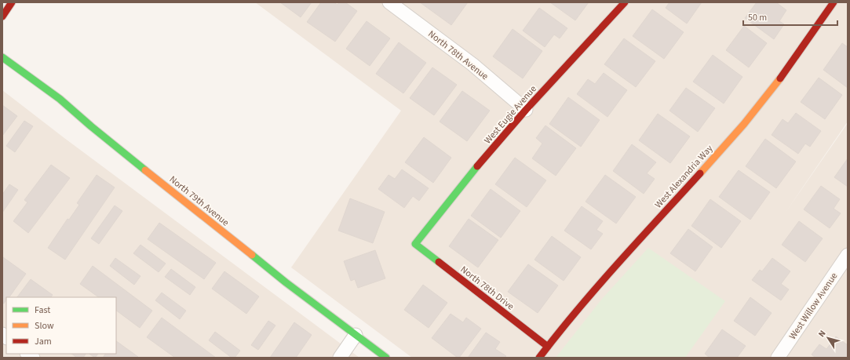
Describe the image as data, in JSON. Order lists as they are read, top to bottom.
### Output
{
  "streets": {
    "street": [
      "North 78th Avenue",
      "West Eugie Avenue",
      "West Alexandria Way",
      "North 79th Avenue",
      "North 78th Drive",
      "West Willow Avenue"
    ]
  },
  "crossings": [
    ["North 78th Avenue", "West Eugie Avenue"],
    ["West Eugie Avenue", "North 78th Drive"],
    ["West Alexandria Way", "North 78th Drive"]
  ],
  "legend": ["Fast", "Slow", "Jam"],
  "scale_bar": "50 m",
  "north": "top left"
}
